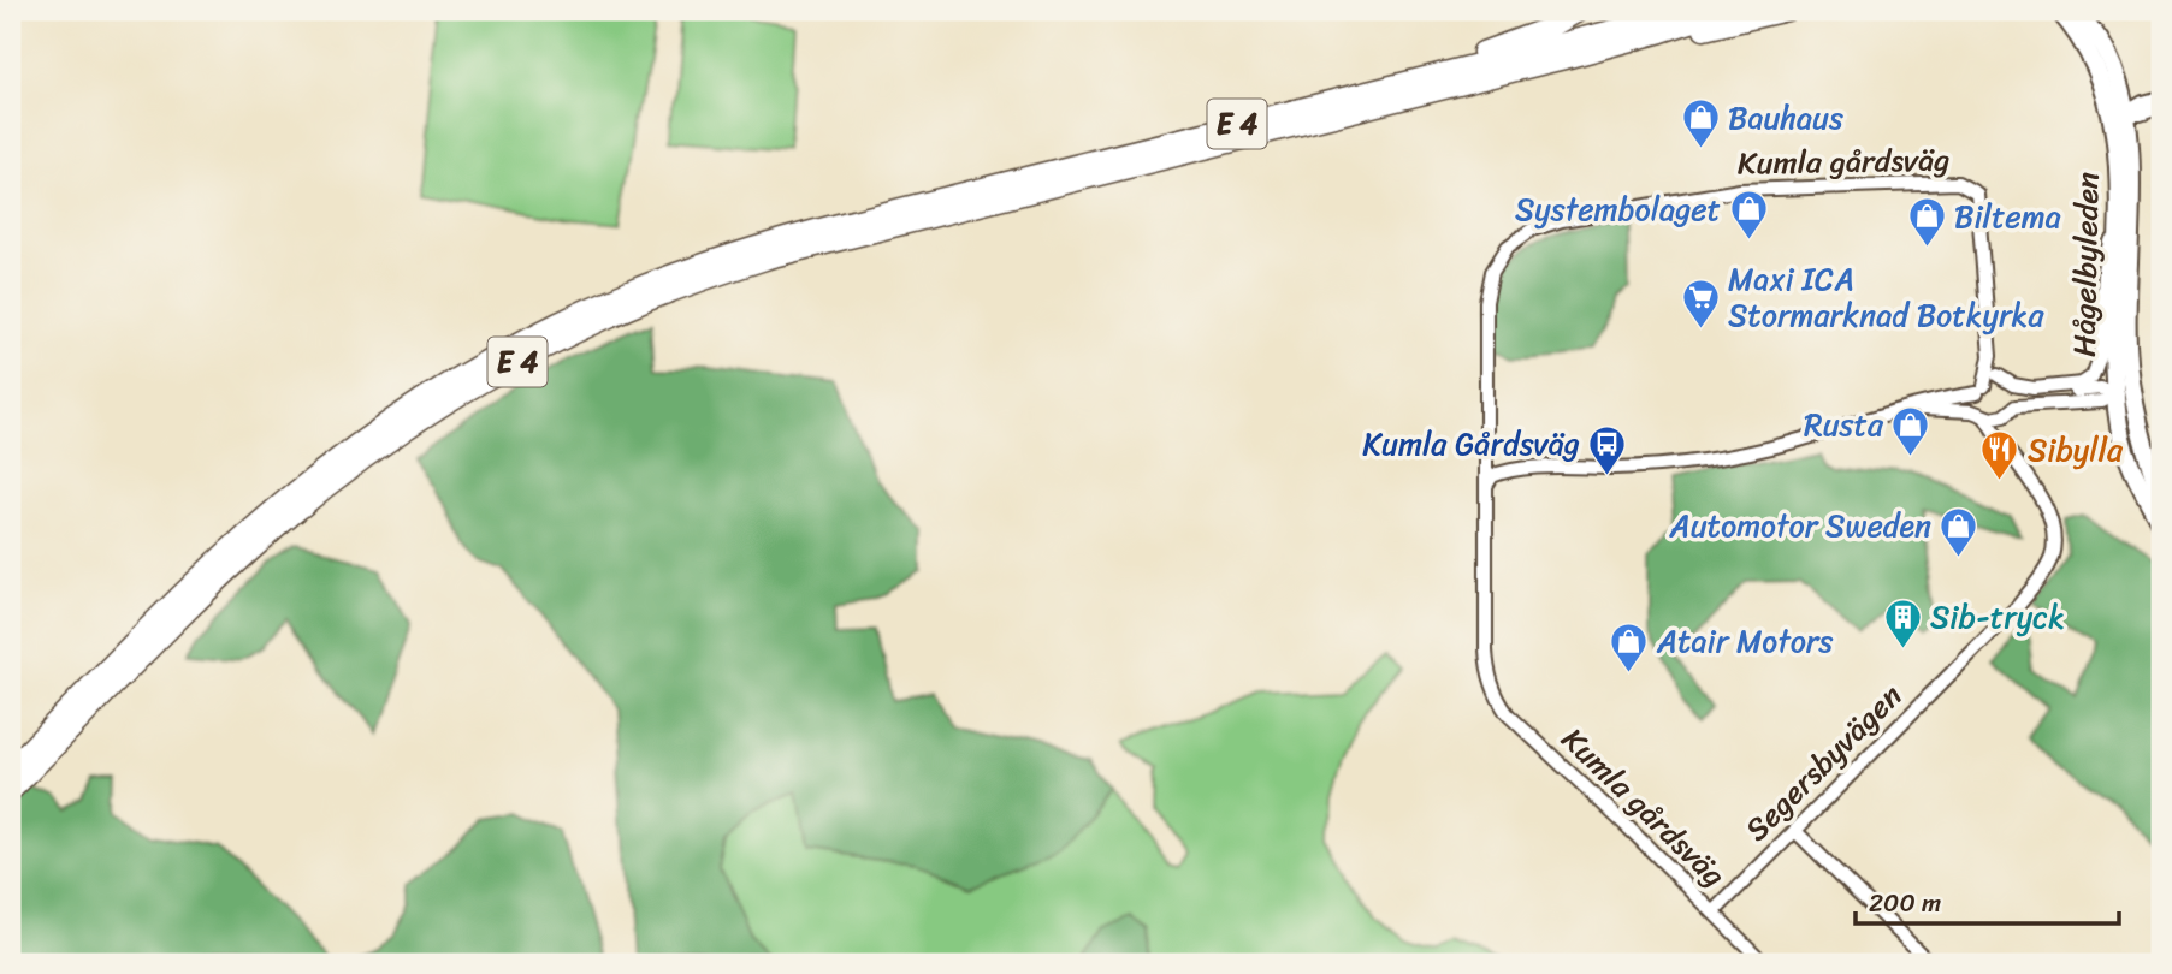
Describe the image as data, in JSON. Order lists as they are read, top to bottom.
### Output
{
  "streets": {
    "highway": ["E 4"],
    "main road": ["Hågelbyleden"],
    "street": ["Kumla gårdsväg", "Segersbyvägen"]
  },
  "crossings": [
    ["Kumla gårdsväg", "Segersbyvägen"]
  ],
  "places": {
    "shop": [
      "Bauhaus",
      "Systembolaget",
      "Biltema",
      "Rusta",
      "Automotor Sweden",
      "Atair Motors"
    ],
    "supermarket": ["Maxi ICA Stormarknad Botkyrka"],
    "bus stop": ["Kumla Gårdsväg"],
    "restaurant": ["Sibylla"],
    "building": ["Sib-tryck"]
  },
  "scale_bar": "200 m"
}
